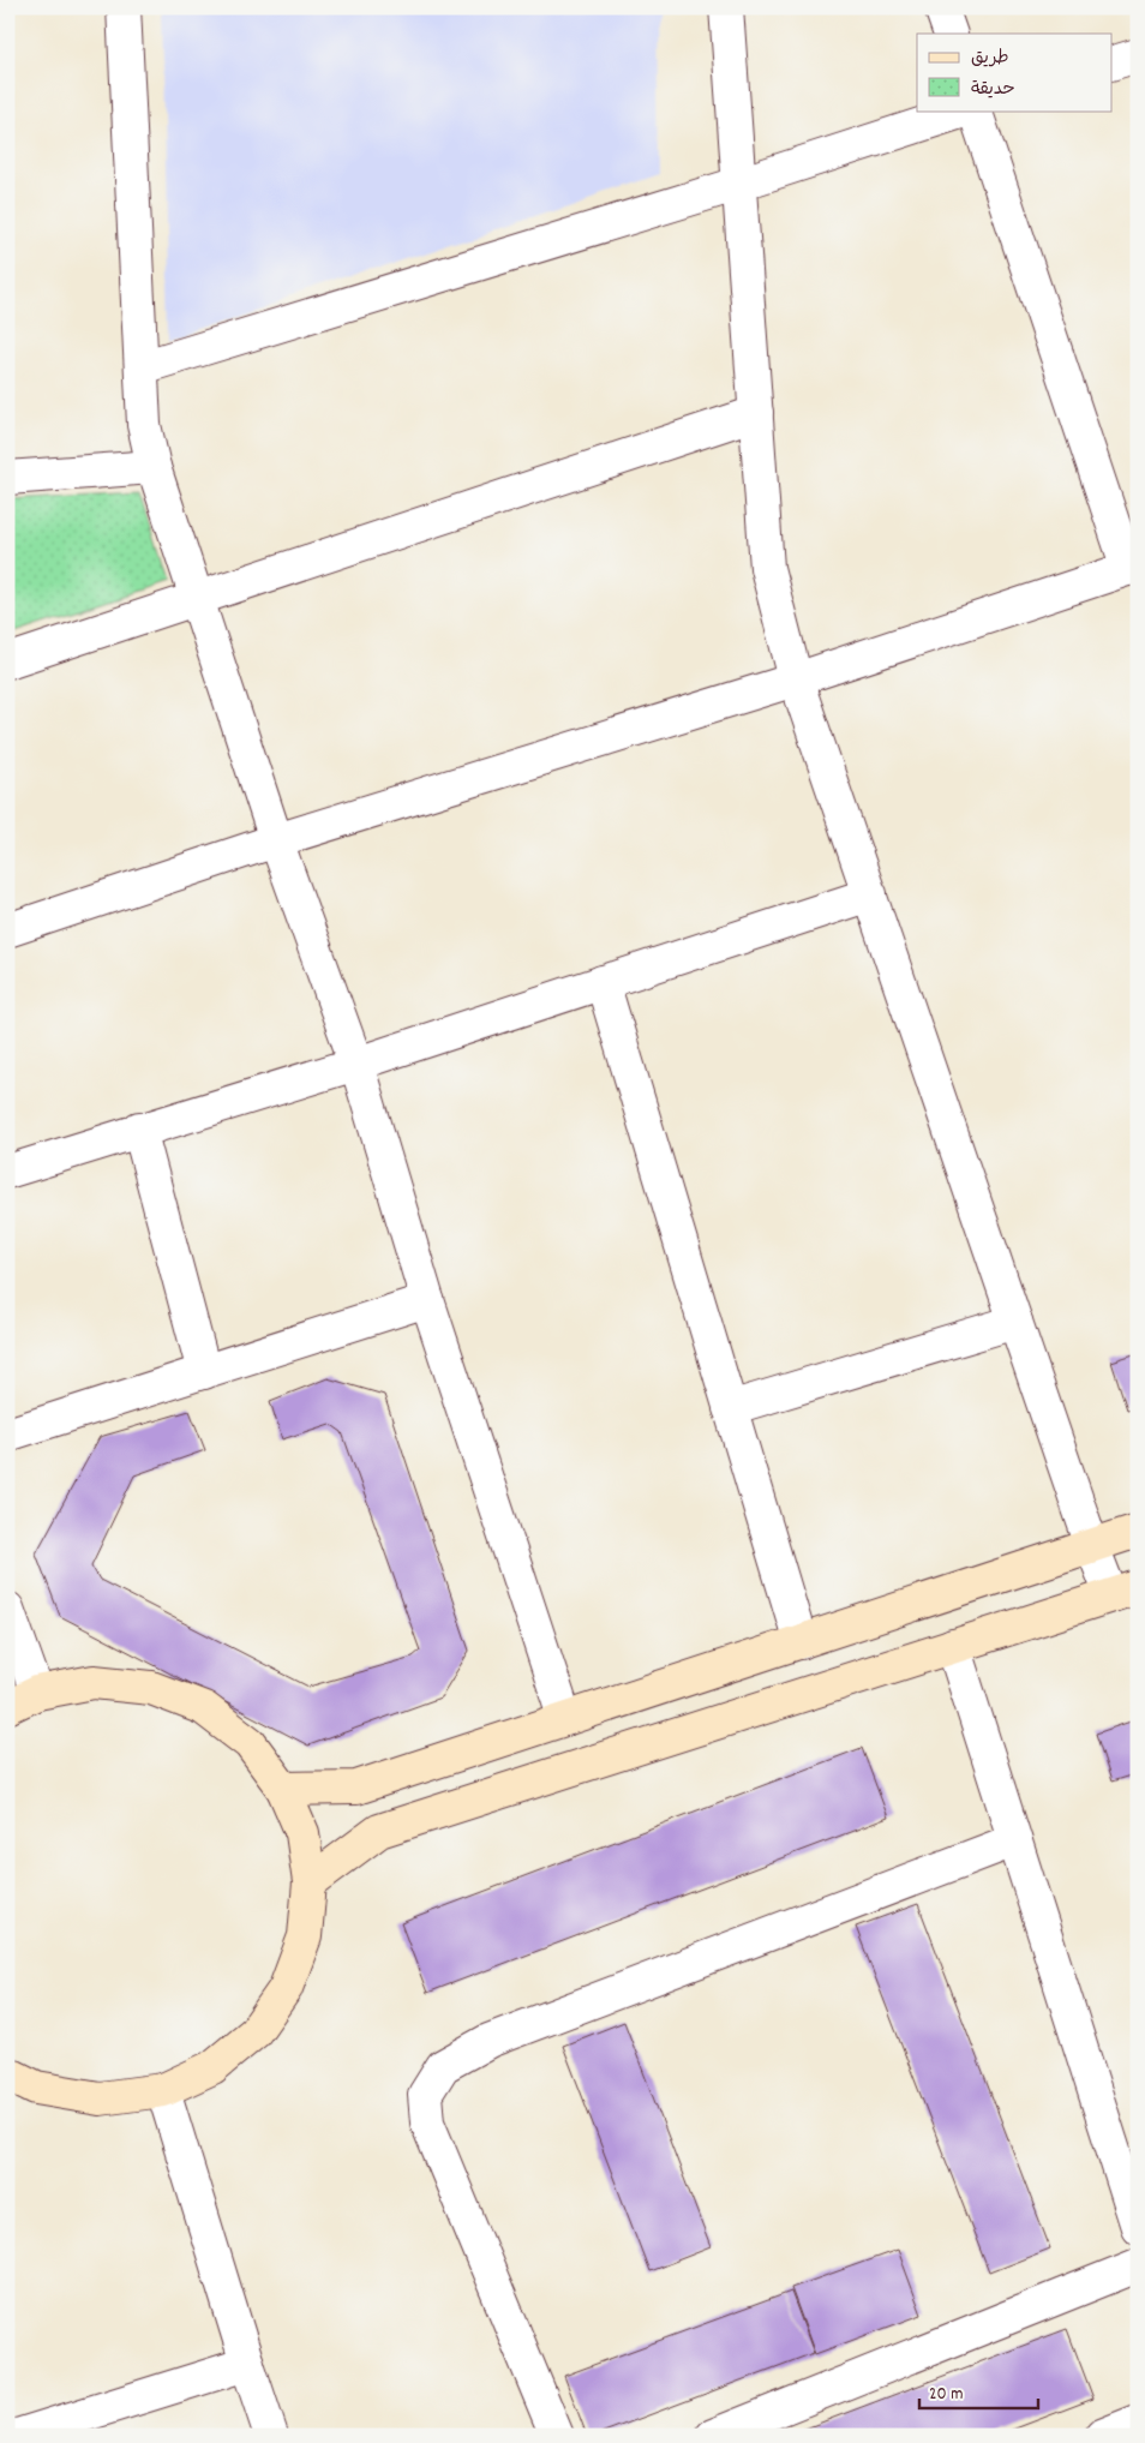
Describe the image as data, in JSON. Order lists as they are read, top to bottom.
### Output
{
  "legend": ["طريق", "حديقة"],
  "scale_bar": "20 m"
}
